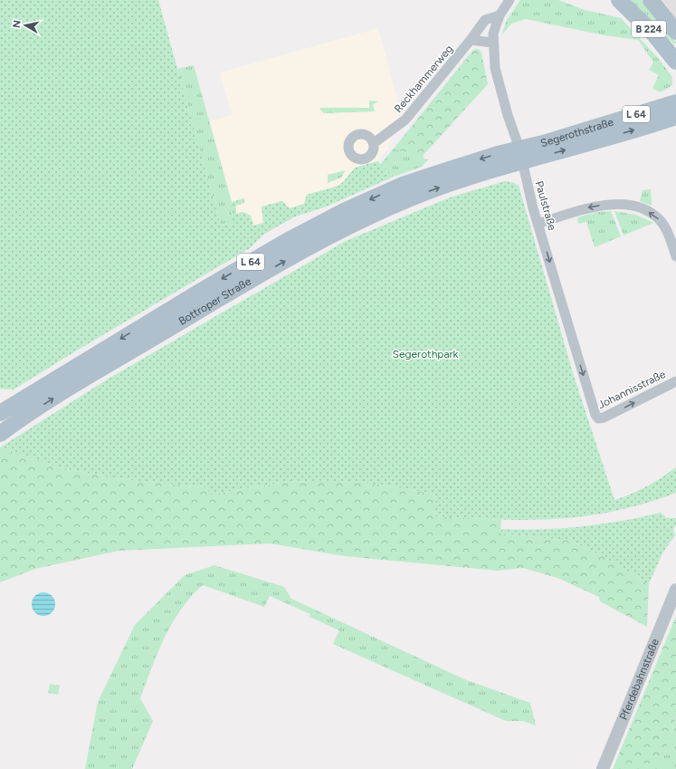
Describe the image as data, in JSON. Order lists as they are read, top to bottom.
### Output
{
  "streets": {
    "main road": [
      "B 224",
      "L 64",
      "Segerothstraße",
      "Bottroper Straße"
    ],
    "street": [
      "Reckhammerweg",
      "Paulstraße",
      "Johannisstraße",
      "Pferdebahnstraße"
    ]
  },
  "crossings": [
    ["Reckhammerweg", "Paulstraße"],
    ["Segerothstraße", "Paulstraße"],
    ["Segerothstraße", "Bottroper Straße"],
    ["Paulstraße", "Bottroper Straße"],
    ["Paulstraße", "Johannisstraße"]
  ],
  "one_way": ["Paulstraße", "Johannisstraße"],
  "parks": ["Segerothpark"],
  "north": "left"
}
